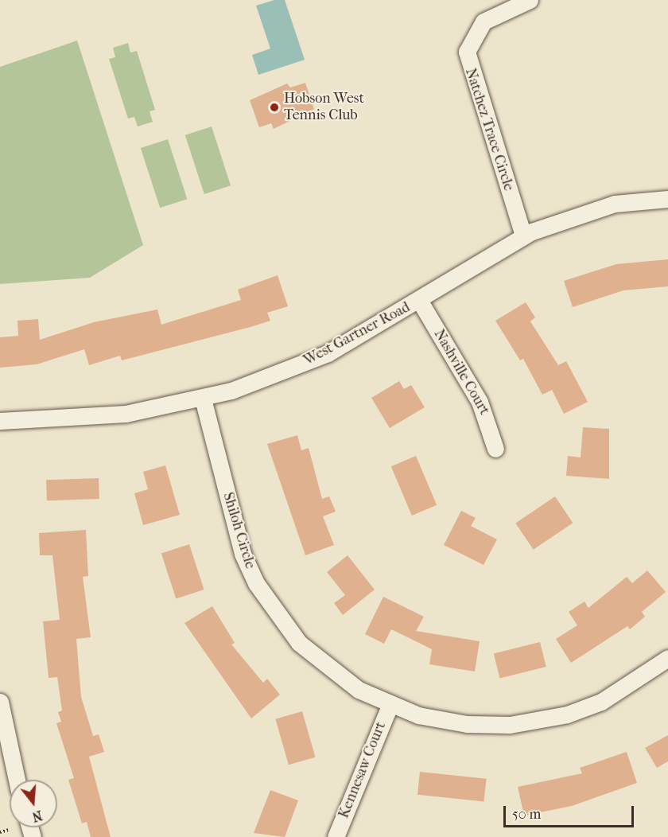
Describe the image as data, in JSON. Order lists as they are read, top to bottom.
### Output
{
  "streets": {
    "street": [
      "Natchez Trace Circle",
      "West Gartner Road",
      "Nashville Court",
      "Shiloh Circle",
      "Kennesaw Court"
    ]
  },
  "crossings": [
    ["Natchez Trace Circle", "West Gartner Road"],
    ["West Gartner Road", "Nashville Court"],
    ["West Gartner Road", "Shiloh Circle"],
    ["Shiloh Circle", "Kennesaw Court"]
  ],
  "places": ["Hobson West Tennis Club"],
  "scale_bar": "50 m",
  "north": "bottom"
}
